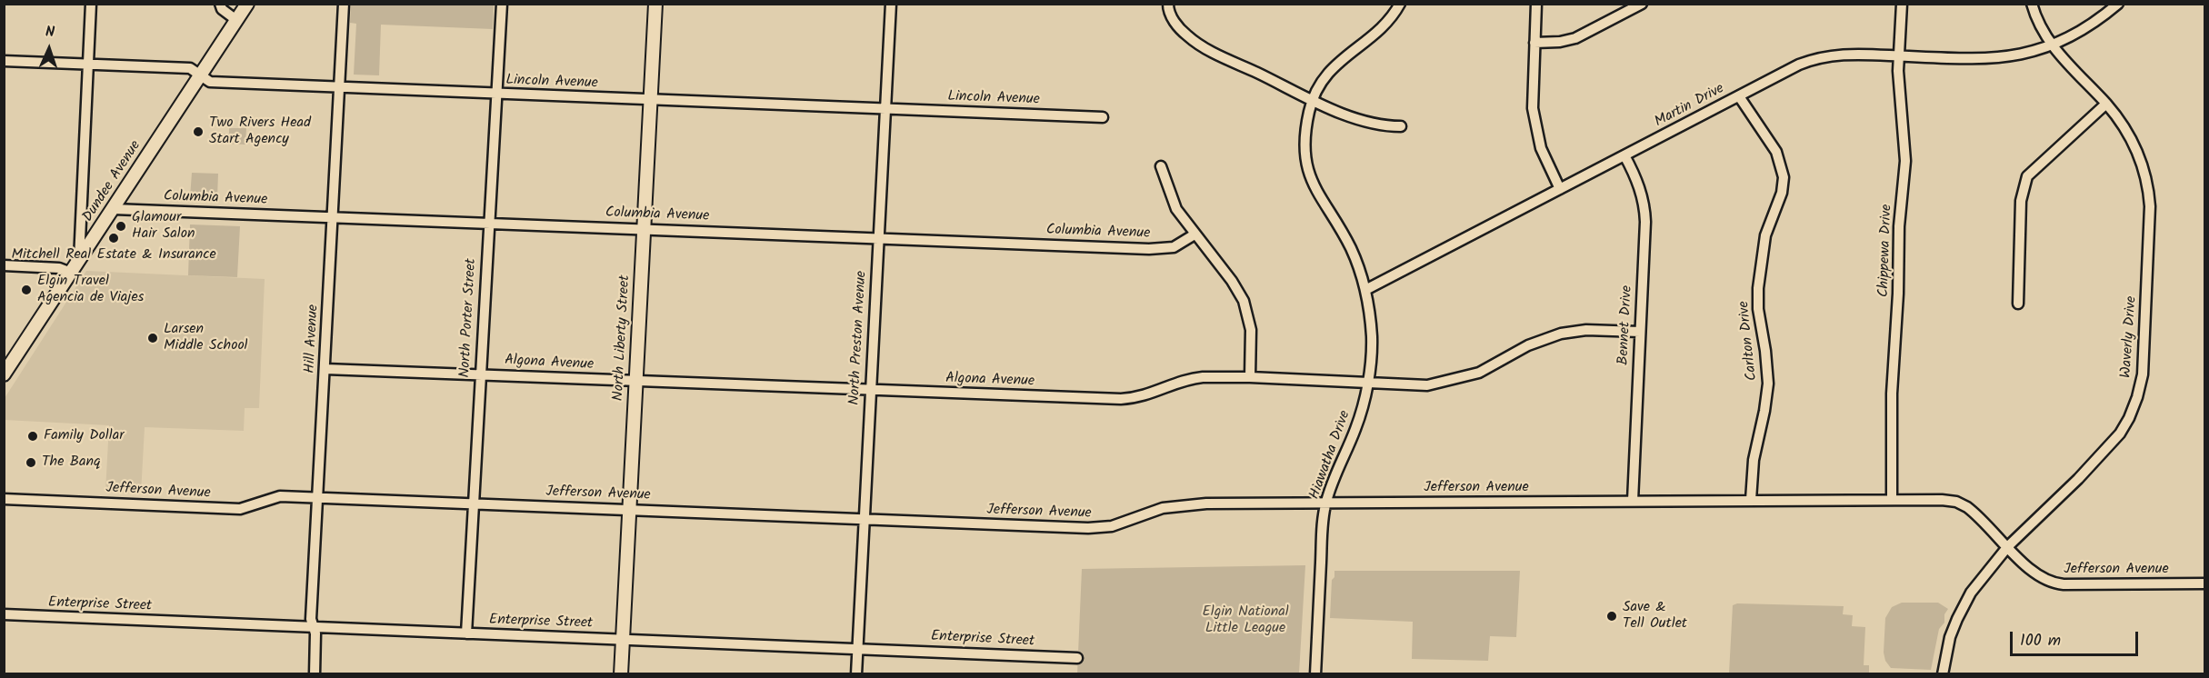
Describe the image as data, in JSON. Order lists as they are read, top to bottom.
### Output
{
  "streets": {
    "main road": ["Dundee Avenue", "North Liberty Street"],
    "street": [
      "Lincoln Avenue",
      "Martin Drive",
      "Columbia Avenue",
      "Chippewa Drive",
      "North Porter Street",
      "Bennet Drive",
      "Waverly Drive",
      "North Preston Avenue",
      "Hill Avenue",
      "Carlton Drive",
      "Algona Avenue",
      "Hiawatha Drive",
      "Jefferson Avenue",
      "Enterprise Street"
    ]
  },
  "crossings": [
    ["Lincoln Avenue", "Dundee Avenue"],
    ["Lincoln Avenue", "North Porter Street"],
    ["Lincoln Avenue", "North Liberty Street"],
    ["Lincoln Avenue", "North Preston Avenue"],
    ["Lincoln Avenue", "Hill Avenue"],
    ["Martin Drive", "Chippewa Drive"],
    ["Martin Drive", "Bennet Drive"],
    ["Martin Drive", "Waverly Drive"],
    ["Martin Drive", "Carlton Drive"],
    ["Martin Drive", "Hiawatha Drive"],
    ["Dundee Avenue", "Columbia Avenue"],
    ["Columbia Avenue", "North Porter Street"],
    ["Columbia Avenue", "North Liberty Street"],
    ["Columbia Avenue", "North Preston Avenue"],
    ["Columbia Avenue", "Hill Avenue"],
    ["Chippewa Drive", "Jefferson Avenue"],
    ["North Porter Street", "Algona Avenue"],
    ["North Porter Street", "Jefferson Avenue"],
    ["North Porter Street", "Enterprise Street"],
    ["Bennet Drive", "Algona Avenue"],
    ["Bennet Drive", "Jefferson Avenue"],
    ["Waverly Drive", "Jefferson Avenue"],
    ["North Liberty Street", "Algona Avenue"],
    ["North Liberty Street", "Jefferson Avenue"],
    ["North Liberty Street", "Enterprise Street"],
    ["North Preston Avenue", "Algona Avenue"],
    ["North Preston Avenue", "Jefferson Avenue"],
    ["North Preston Avenue", "Enterprise Street"],
    ["Hill Avenue", "Algona Avenue"],
    ["Hill Avenue", "Jefferson Avenue"],
    ["Hill Avenue", "Enterprise Street"],
    ["Carlton Drive", "Jefferson Avenue"],
    ["Algona Avenue", "Hiawatha Drive"],
    ["Hiawatha Drive", "Jefferson Avenue"]
  ],
  "parks": ["Elgin National Little League"],
  "places": [
    "Two Rivers Head Start Agency",
    "Glamour Hair Salon",
    "Mitchell Real Estate & Insurance",
    "Elgin Travel Agencia de Viajes",
    "Larsen Middle School",
    "Family Dollar",
    "The Banq",
    "Save & Tell Outlet"
  ],
  "scale_bar": "100 m",
  "north": "top"
}
